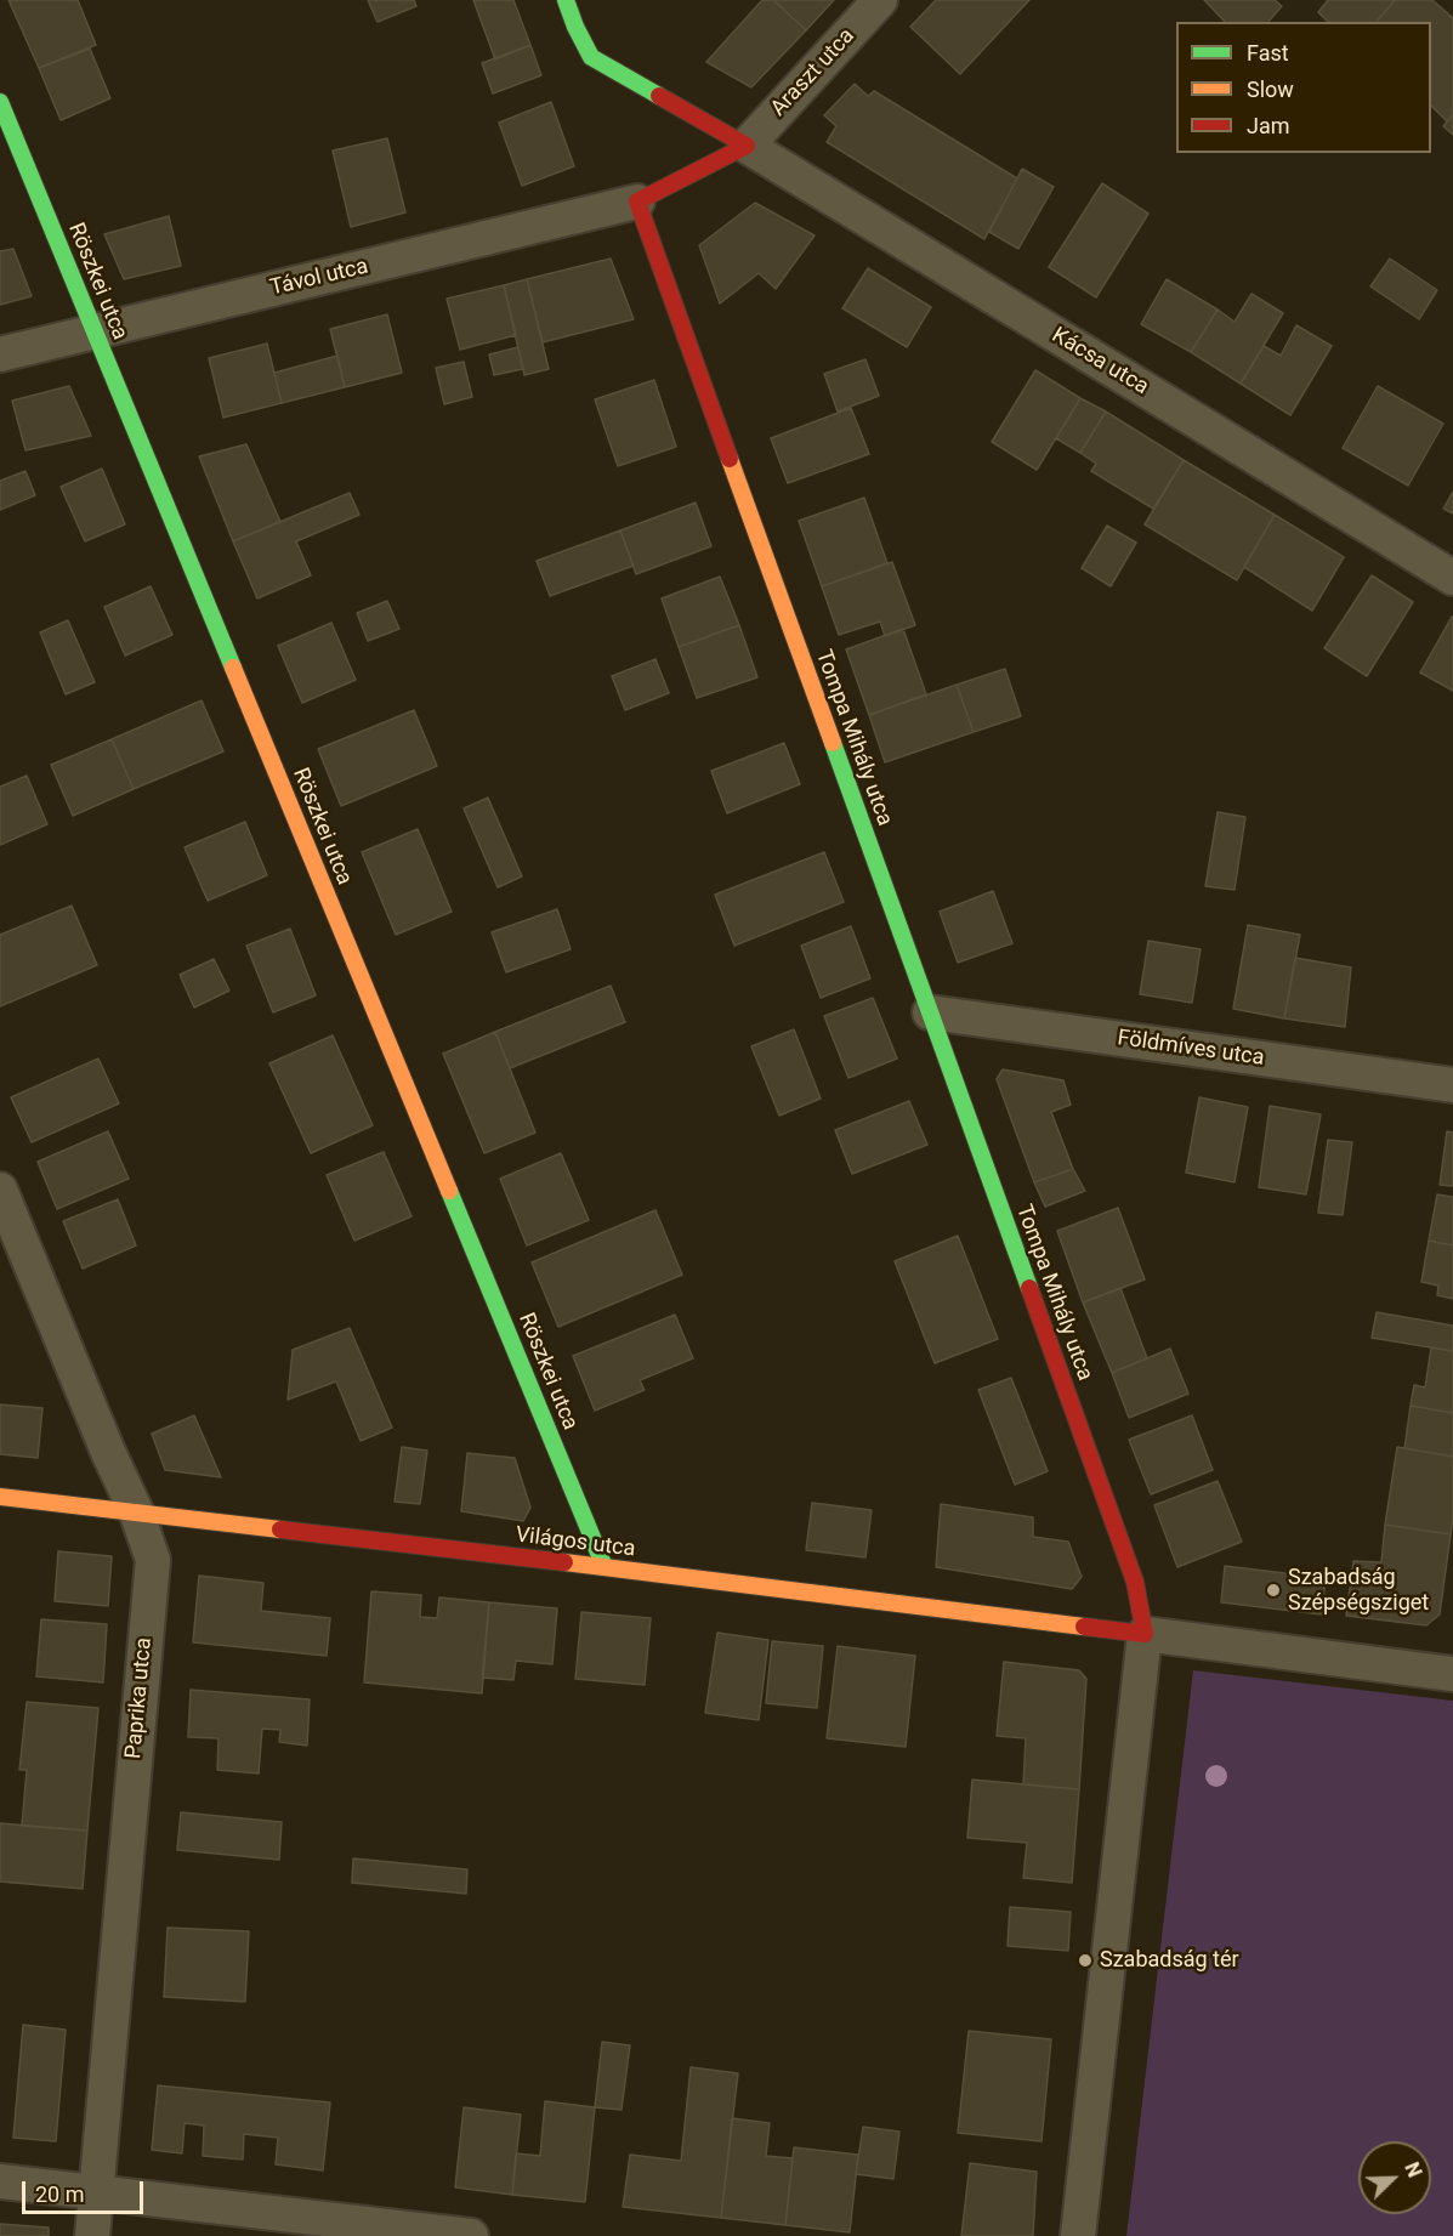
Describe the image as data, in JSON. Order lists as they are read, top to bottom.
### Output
{
  "streets": {
    "street": [
      "Araszt utca",
      "Távol utca",
      "Röszkei utca",
      "Kácsa utca",
      "Tompa Mihály utca",
      "Földmíves utca",
      "Világos utca",
      "Paprika utca"
    ]
  },
  "crossings": [
    ["Araszt utca", "Kácsa utca"],
    ["Távol utca", "Röszkei utca"],
    ["Távol utca", "Tompa Mihály utca"],
    ["Röszkei utca", "Világos utca"],
    ["Tompa Mihály utca", "Földmíves utca"],
    ["Tompa Mihály utca", "Világos utca"],
    ["Világos utca", "Paprika utca"]
  ],
  "places": ["Szabadság Szépségsziget", "Szabadság tér"],
  "legend": ["Fast", "Slow", "Jam"],
  "scale_bar": "20 m",
  "north": "top right"
}
